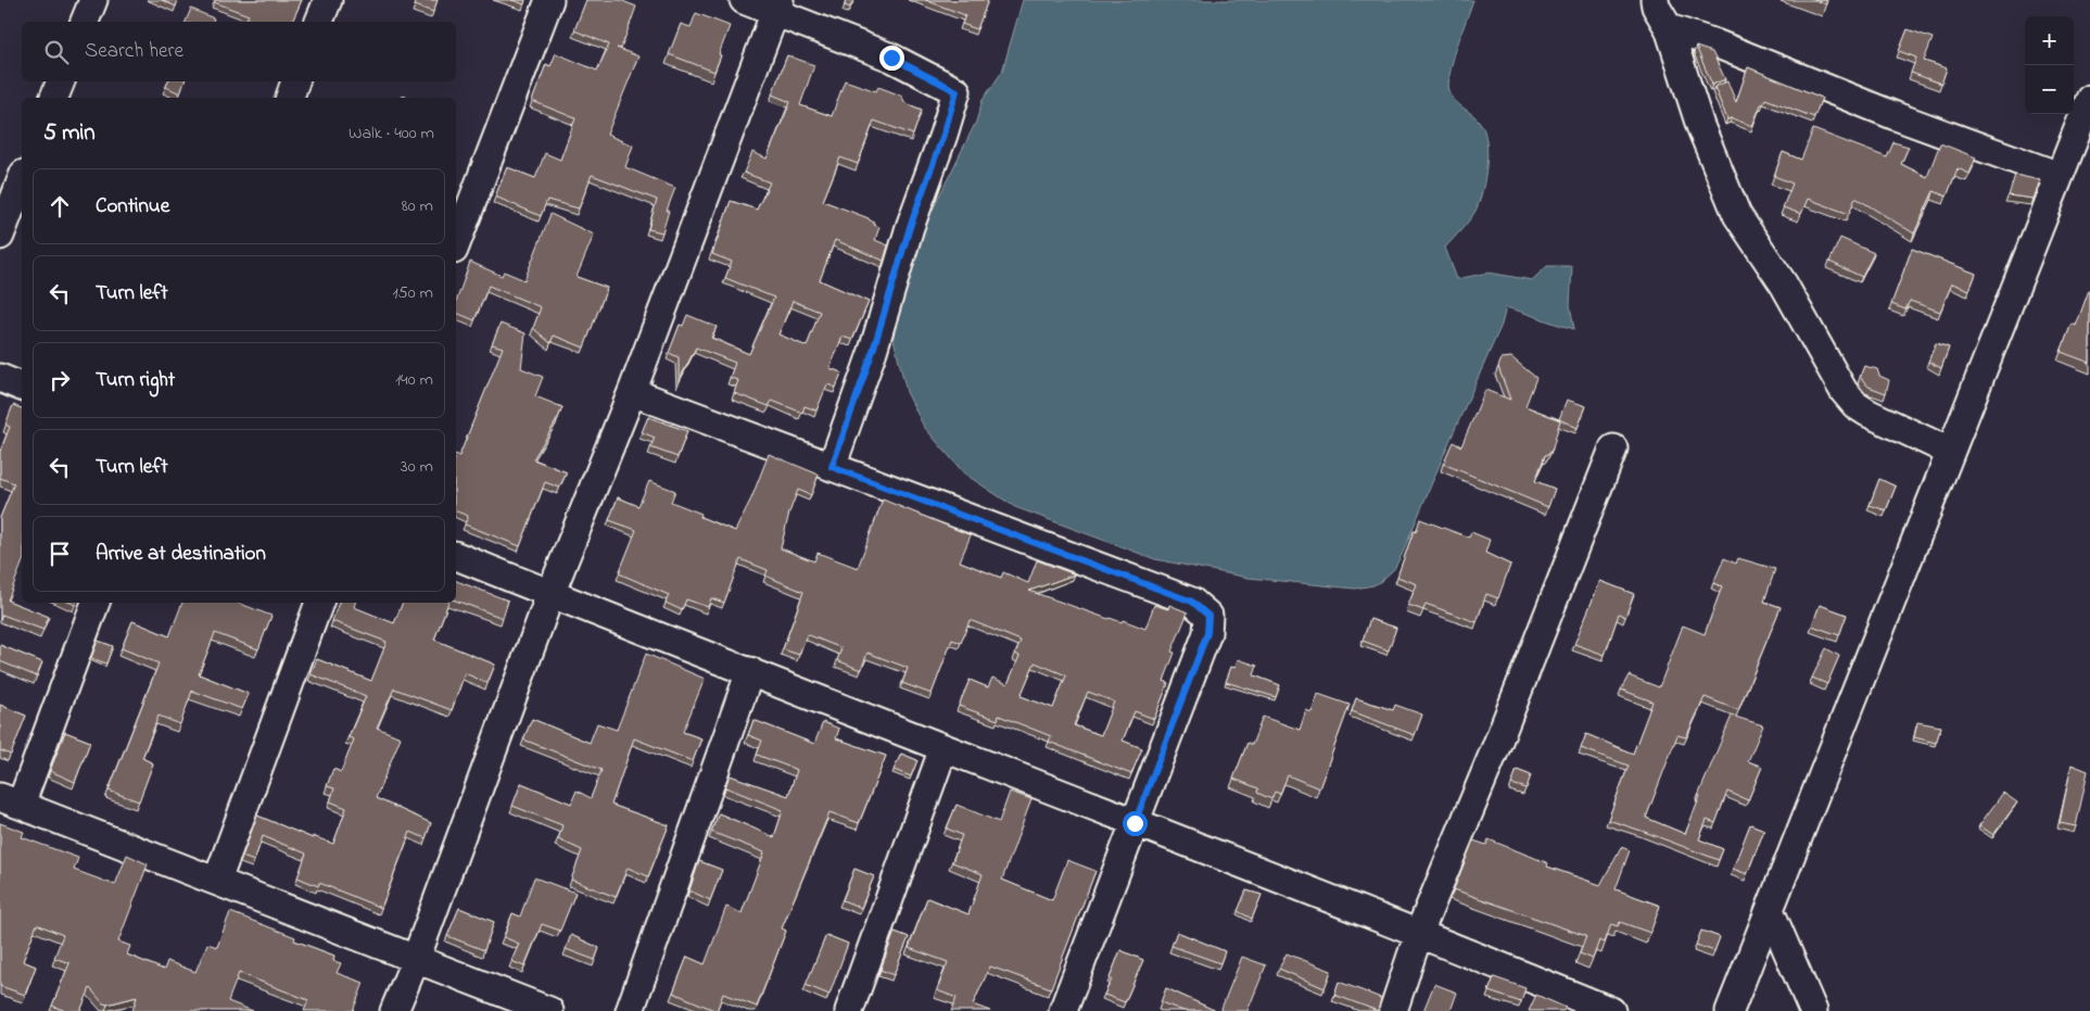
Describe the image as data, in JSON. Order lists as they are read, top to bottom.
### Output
{
  "page": {
    "map_buttons": ["+", "−"],
    "search": "Search here",
    "heading": ["5 min", "Walk · 400 m"],
    "list": [
      ["Continue", "80 m"],
      ["Turn left", "150 m"],
      ["Turn right", "140 m"],
      ["Turn left", "30 m"],
      "Arrive at destination"
    ]
  }
}
